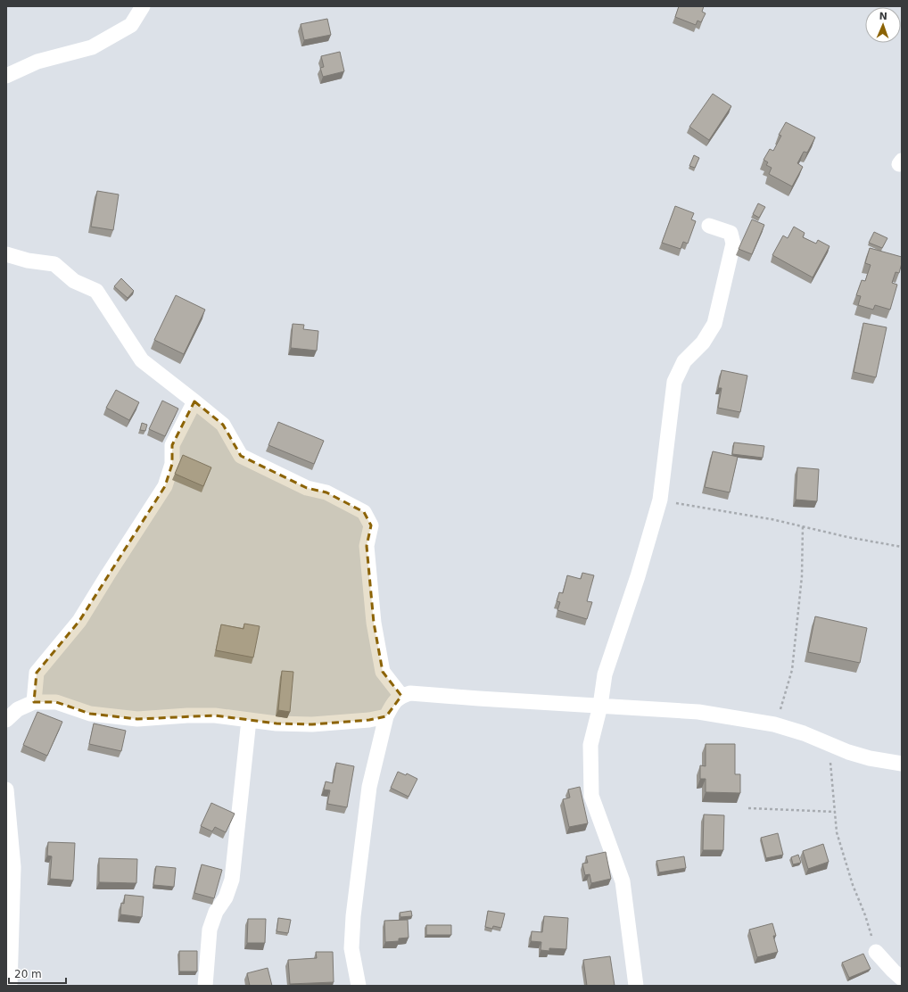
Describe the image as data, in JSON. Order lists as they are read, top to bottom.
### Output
{
  "scale_bar": "20 m",
  "north": "top"
}
